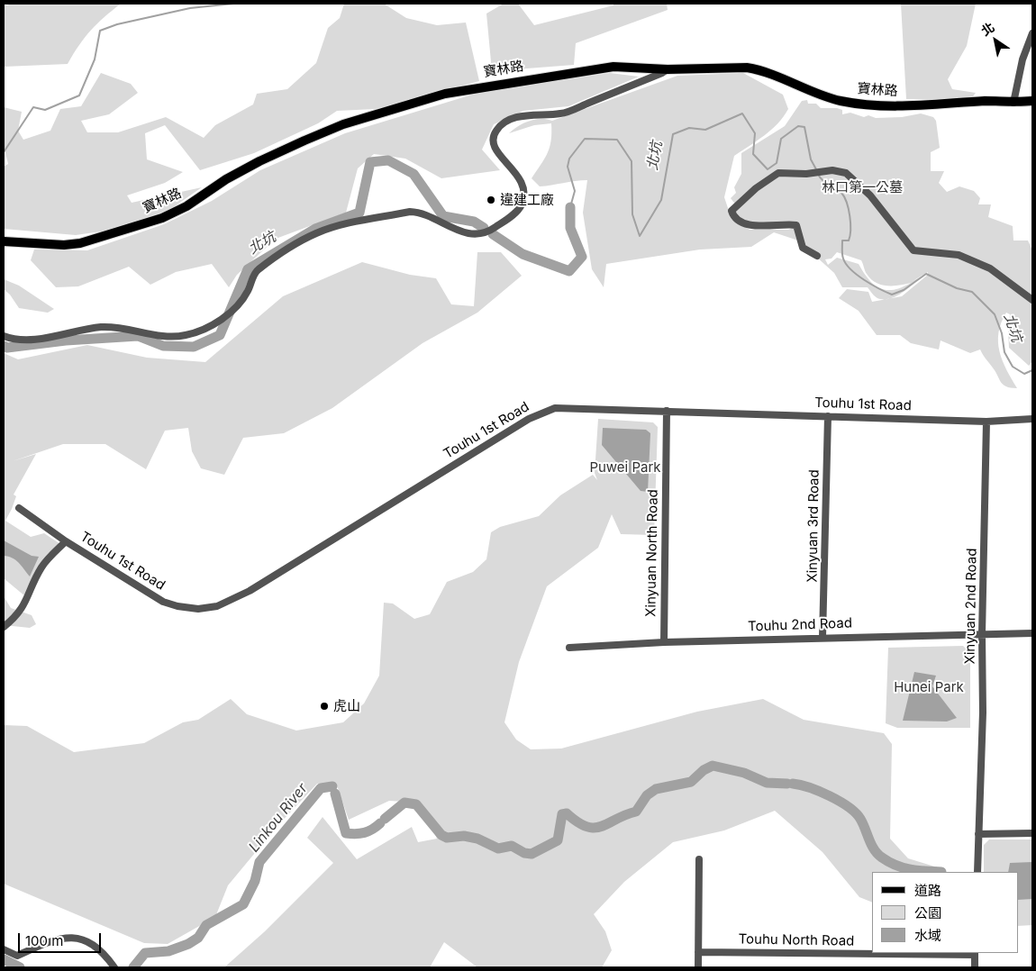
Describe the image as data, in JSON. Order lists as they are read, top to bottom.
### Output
{
  "streets": {
    "main road": ["寶林路"],
    "street": [
      "Touhu 1st Road",
      "Xinyuan 3rd Road",
      "Xinyuan North Road",
      "Xinyuan 2nd Road",
      "Touhu 2nd Road",
      "Touhu North Road"
    ]
  },
  "crossings": [
    ["Touhu 1st Road", "Xinyuan 3rd Road"],
    ["Touhu 1st Road", "Xinyuan North Road"],
    ["Touhu 1st Road", "Xinyuan 2nd Road"],
    ["Xinyuan 3rd Road", "Touhu 2nd Road"],
    ["Xinyuan North Road", "Touhu 2nd Road"],
    ["Xinyuan 2nd Road", "Touhu 2nd Road"]
  ],
  "water": ["北坑", "Linkou River"],
  "parks": ["林口第一公墓", "Puwei Park", "Hunei Park"],
  "places": ["違建工廠", "虎山"],
  "legend": ["道路", "公園", "水域"],
  "scale_bar": "100 m",
  "north": "top left"
}
